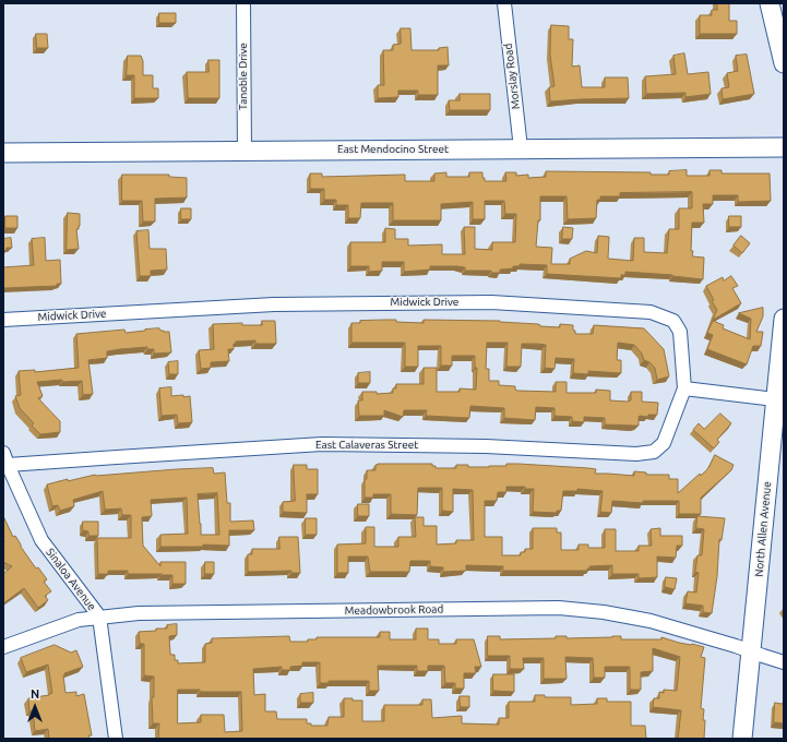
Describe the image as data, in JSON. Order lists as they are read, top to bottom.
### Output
{
  "streets": {
    "street": [
      "Tanoble Drive",
      "Morslay Road",
      "East Mendocino Street",
      "Midwick Drive",
      "East Calaveras Street",
      "North Allen Avenue",
      "Sinaloa Avenue",
      "Meadowbrook Road"
    ]
  },
  "crossings": [
    ["Tanoble Drive", "East Mendocino Street"],
    ["Morslay Road", "East Mendocino Street"],
    ["Midwick Drive", "East Calaveras Street"],
    ["East Calaveras Street", "Sinaloa Avenue"],
    ["North Allen Avenue", "Meadowbrook Road"],
    ["Sinaloa Avenue", "Meadowbrook Road"]
  ],
  "north": "top"
}
